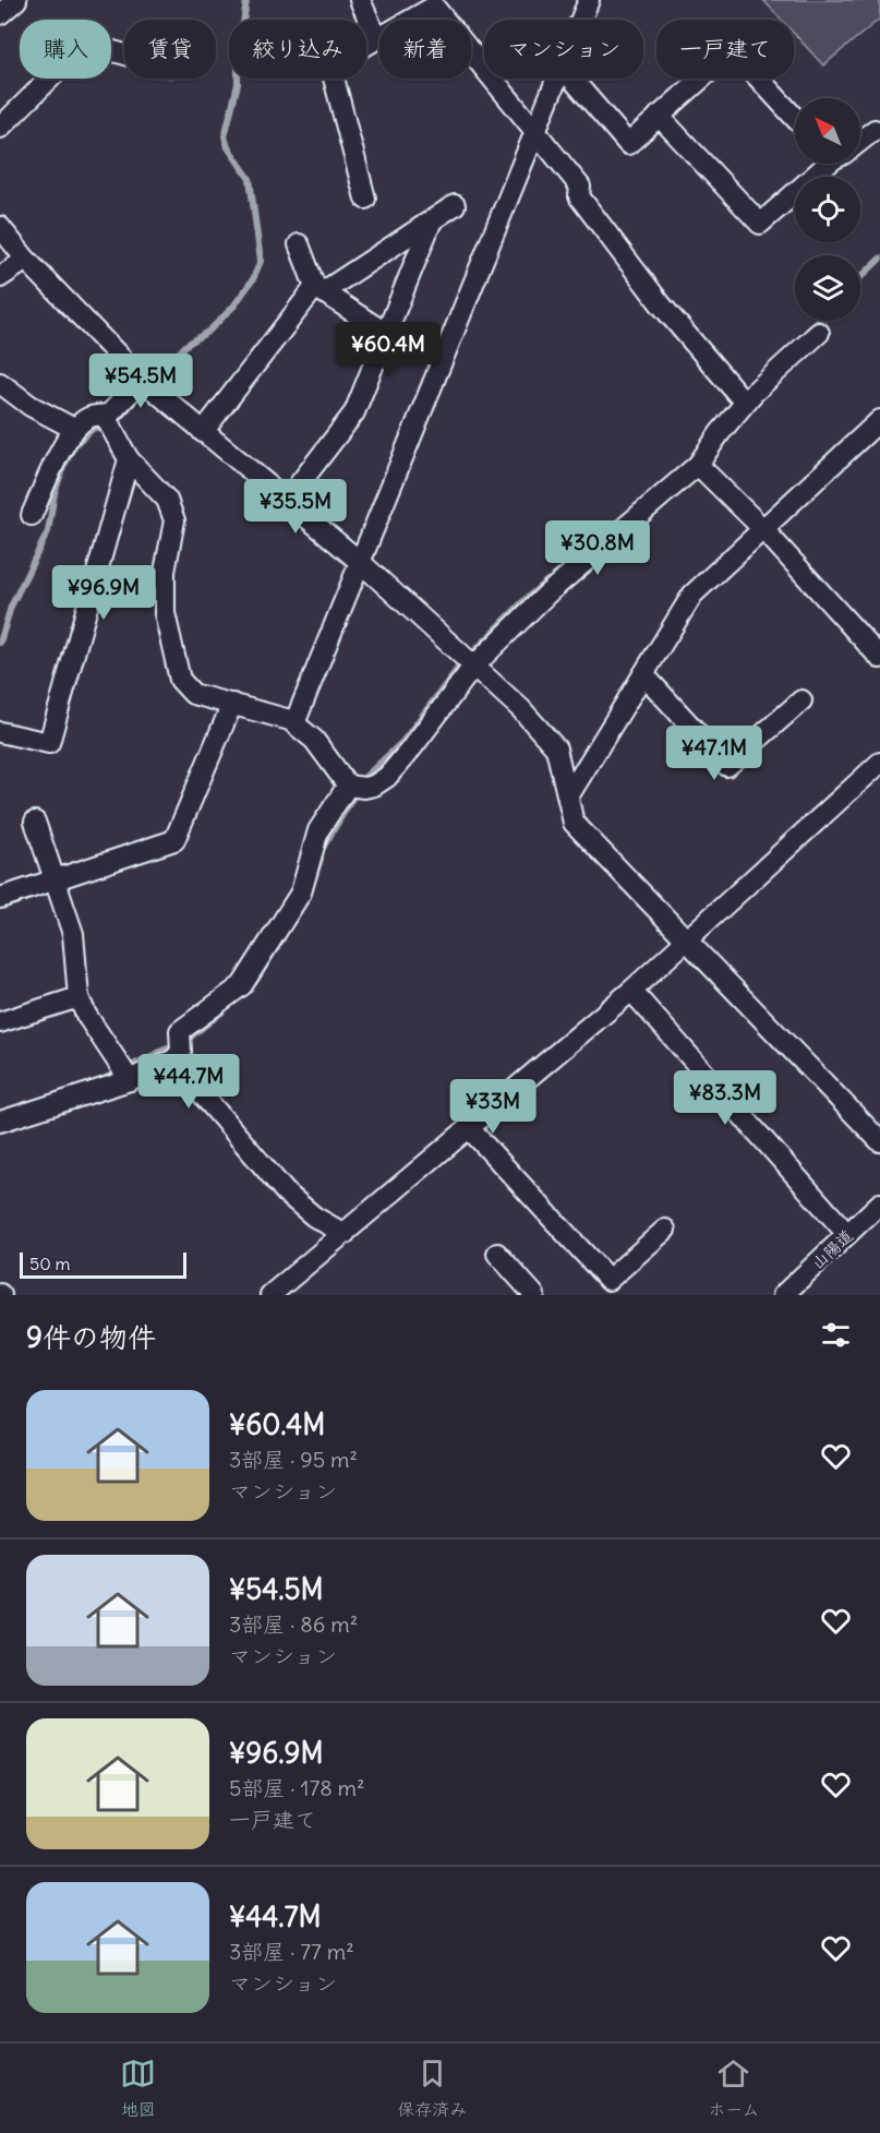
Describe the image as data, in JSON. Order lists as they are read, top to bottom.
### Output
{
  "streets": {
    "street": ["山陽道"]
  },
  "scale_bar": "50 m",
  "north": "top left",
  "page": {
    "chip": [
      "購入",
      "賃貸",
      "絞り込み",
      "新着",
      "マンション",
      "一戸建て"
    ],
    "price": [
      "¥60.4M",
      "¥54.5M",
      "¥35.5M",
      "¥30.8M",
      "¥96.9M",
      "¥47.1M",
      "¥44.7M",
      "¥83.3M",
      "¥33M"
    ],
    "scale": "50 m",
    "heading": "9件の物件",
    "list": [
      {
        "name": "¥60.4M",
        "note": "3部屋 · 95 m² · マンション"
      },
      {
        "name": "¥54.5M",
        "note": "3部屋 · 86 m² · マンション"
      },
      {
        "name": "¥96.9M",
        "note": "5部屋 · 178 m² · 一戸建て"
      },
      {
        "name": "¥44.7M",
        "note": "3部屋 · 77 m² · マンション"
      }
    ],
    "tabs": ["地図", "保存済み", "ホーム"]
  }
}
